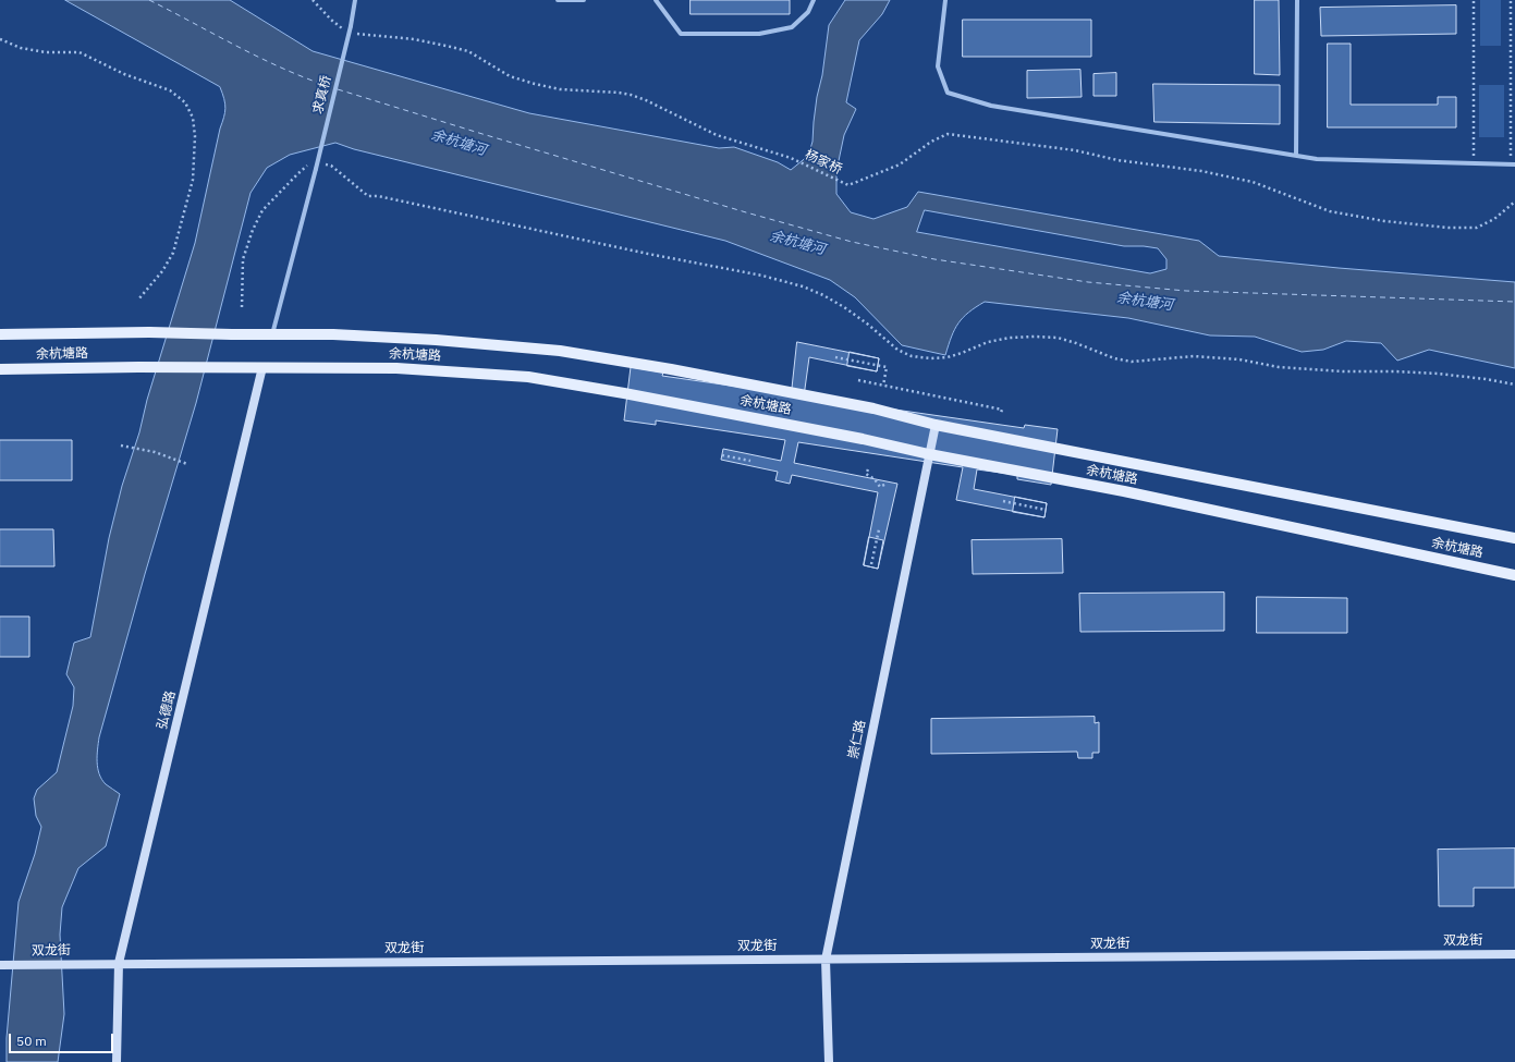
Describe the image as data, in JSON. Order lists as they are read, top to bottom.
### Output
{
  "streets": {
    "main road": ["余杭塘路"],
    "street": [
      "求真桥",
      "弘德路",
      "崇仁路",
      "双龙街"
    ],
    "path": ["杨家桥"]
  },
  "crossings": [
    ["求真桥", "余杭塘路"],
    ["余杭塘路", "弘德路"],
    ["余杭塘路", "崇仁路"],
    ["弘德路", "双龙街"],
    ["崇仁路", "双龙街"]
  ],
  "water": ["余杭塘河"],
  "scale_bar": "50 m"
}
